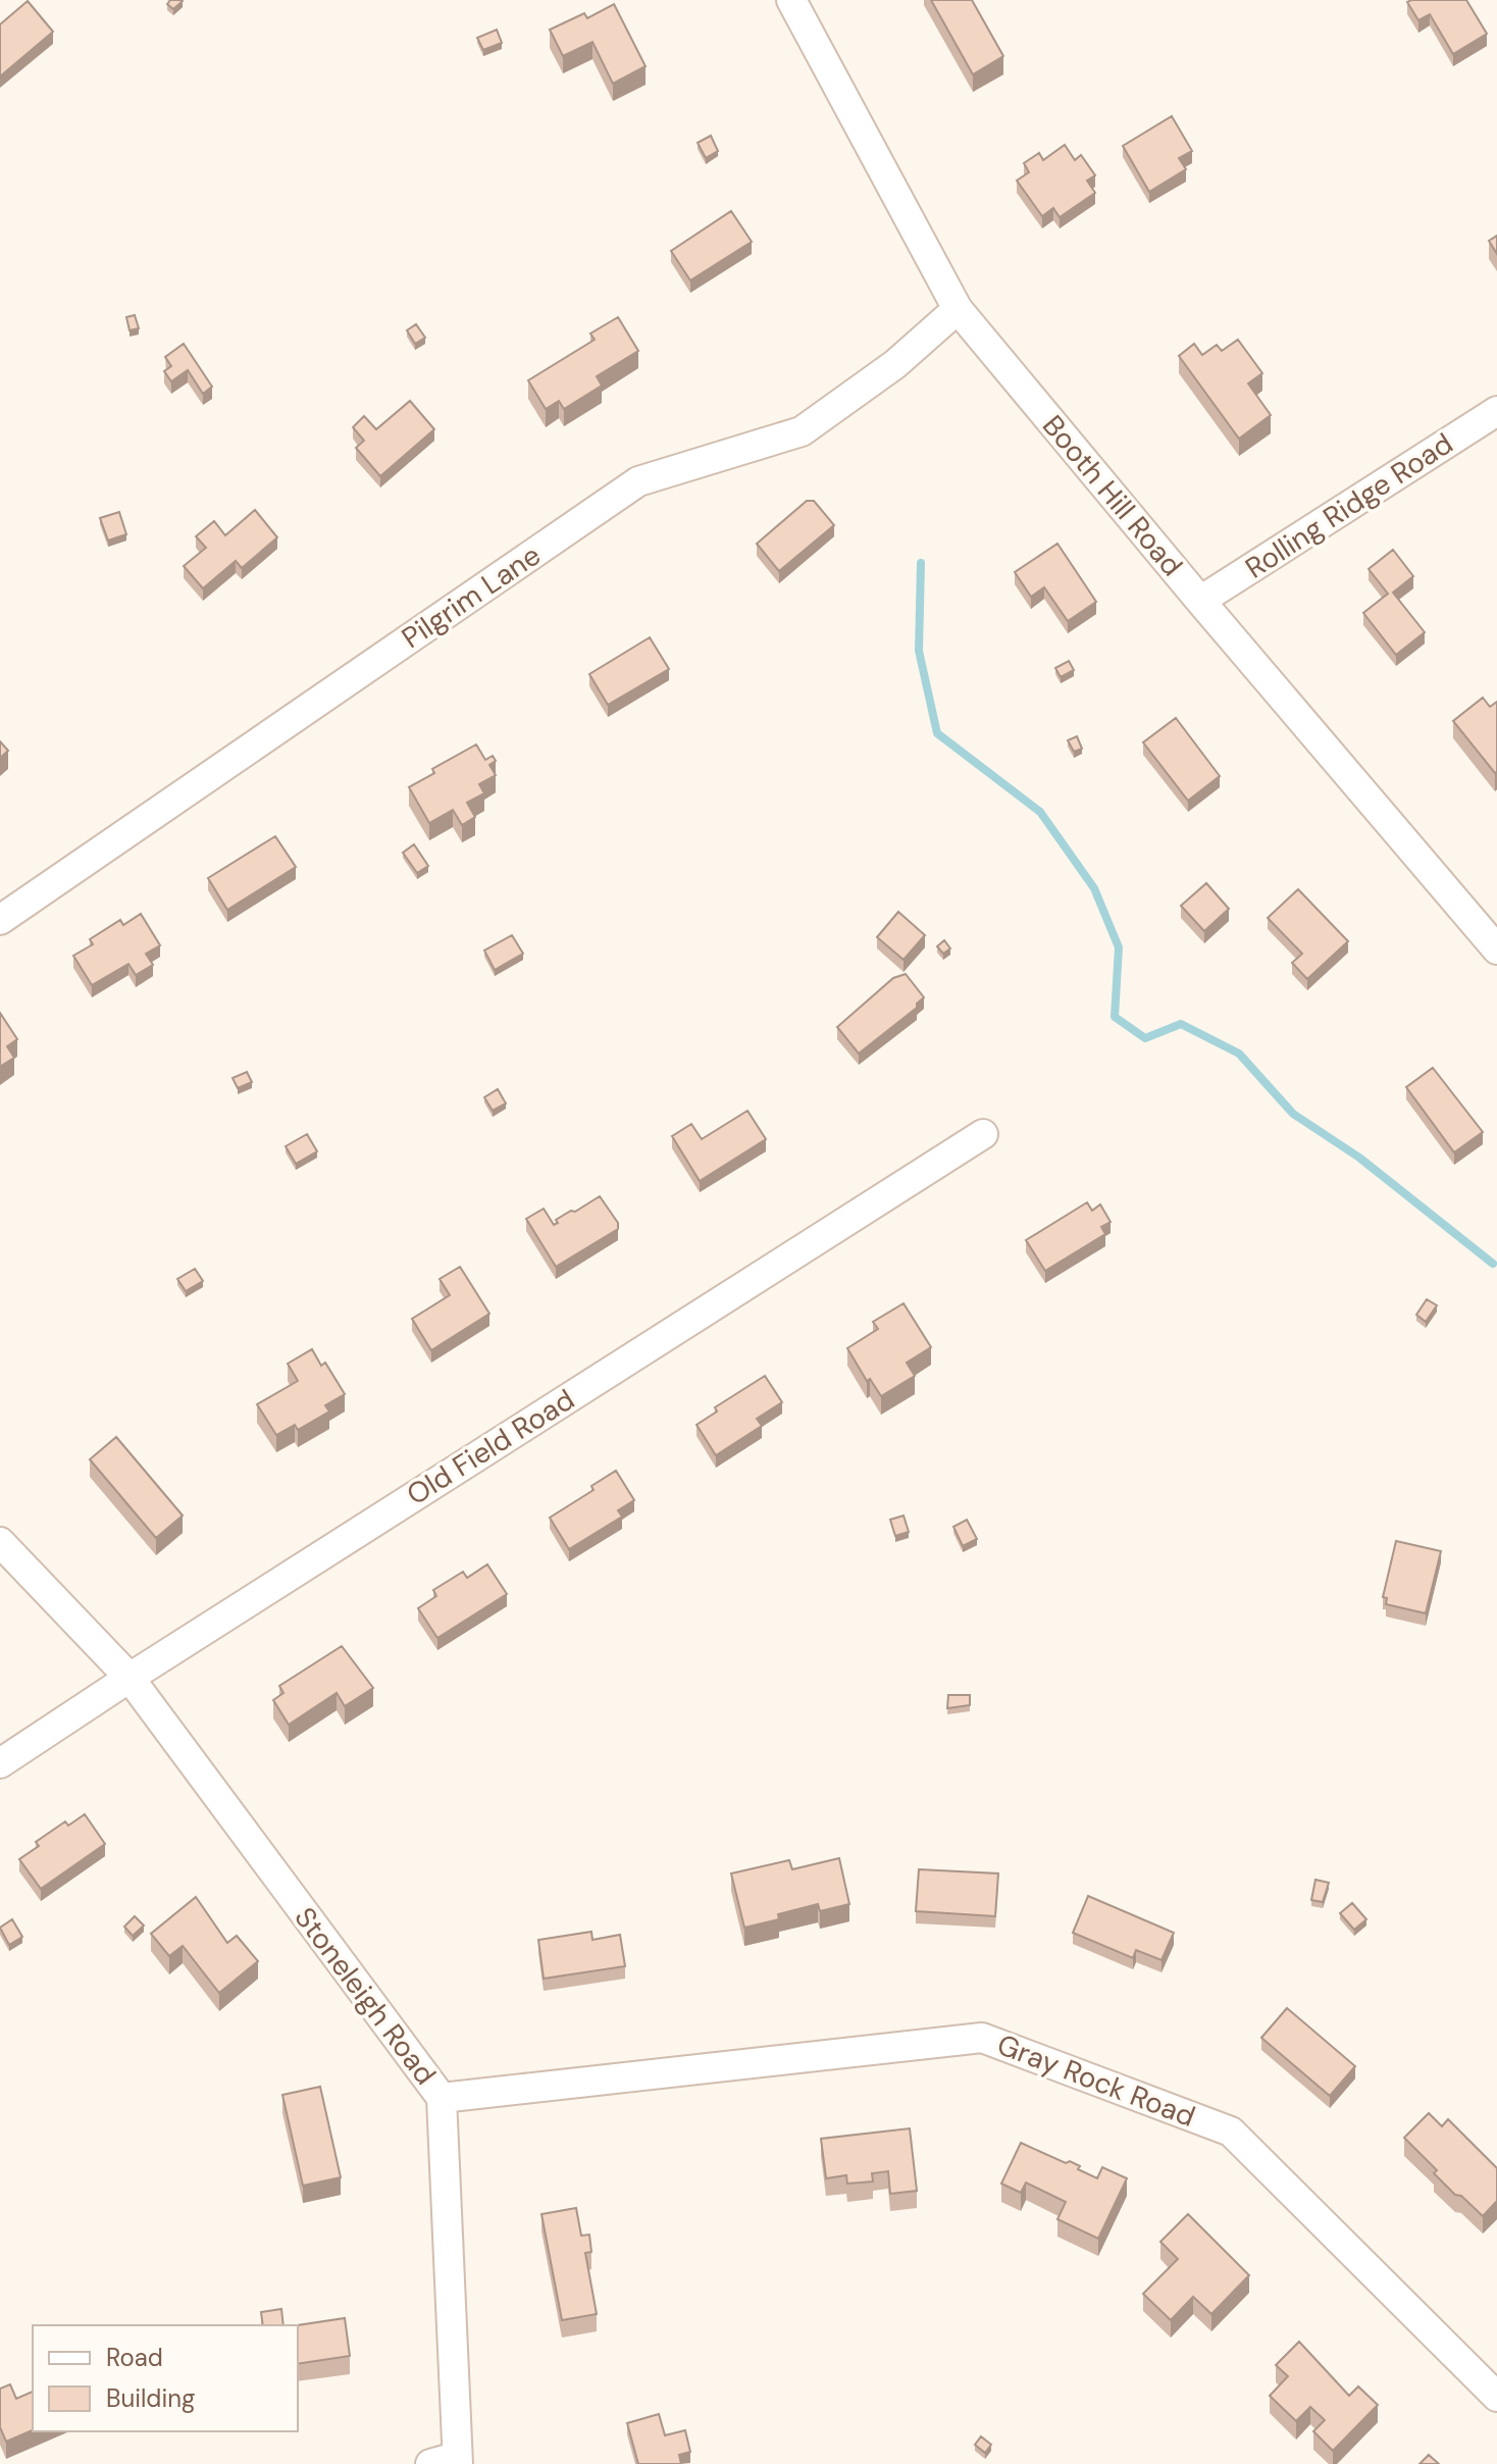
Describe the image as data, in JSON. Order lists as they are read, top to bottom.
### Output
{
  "streets": {
    "street": [
      "Booth Hill Road",
      "Rolling Ridge Road",
      "Pilgrim Lane",
      "Old Field Road",
      "Stoneleigh Road",
      "Gray Rock Road"
    ]
  },
  "crossings": [
    ["Booth Hill Road", "Rolling Ridge Road"],
    ["Booth Hill Road", "Pilgrim Lane"],
    ["Old Field Road", "Stoneleigh Road"],
    ["Stoneleigh Road", "Gray Rock Road"]
  ],
  "legend": ["Road", "Building"]
}
